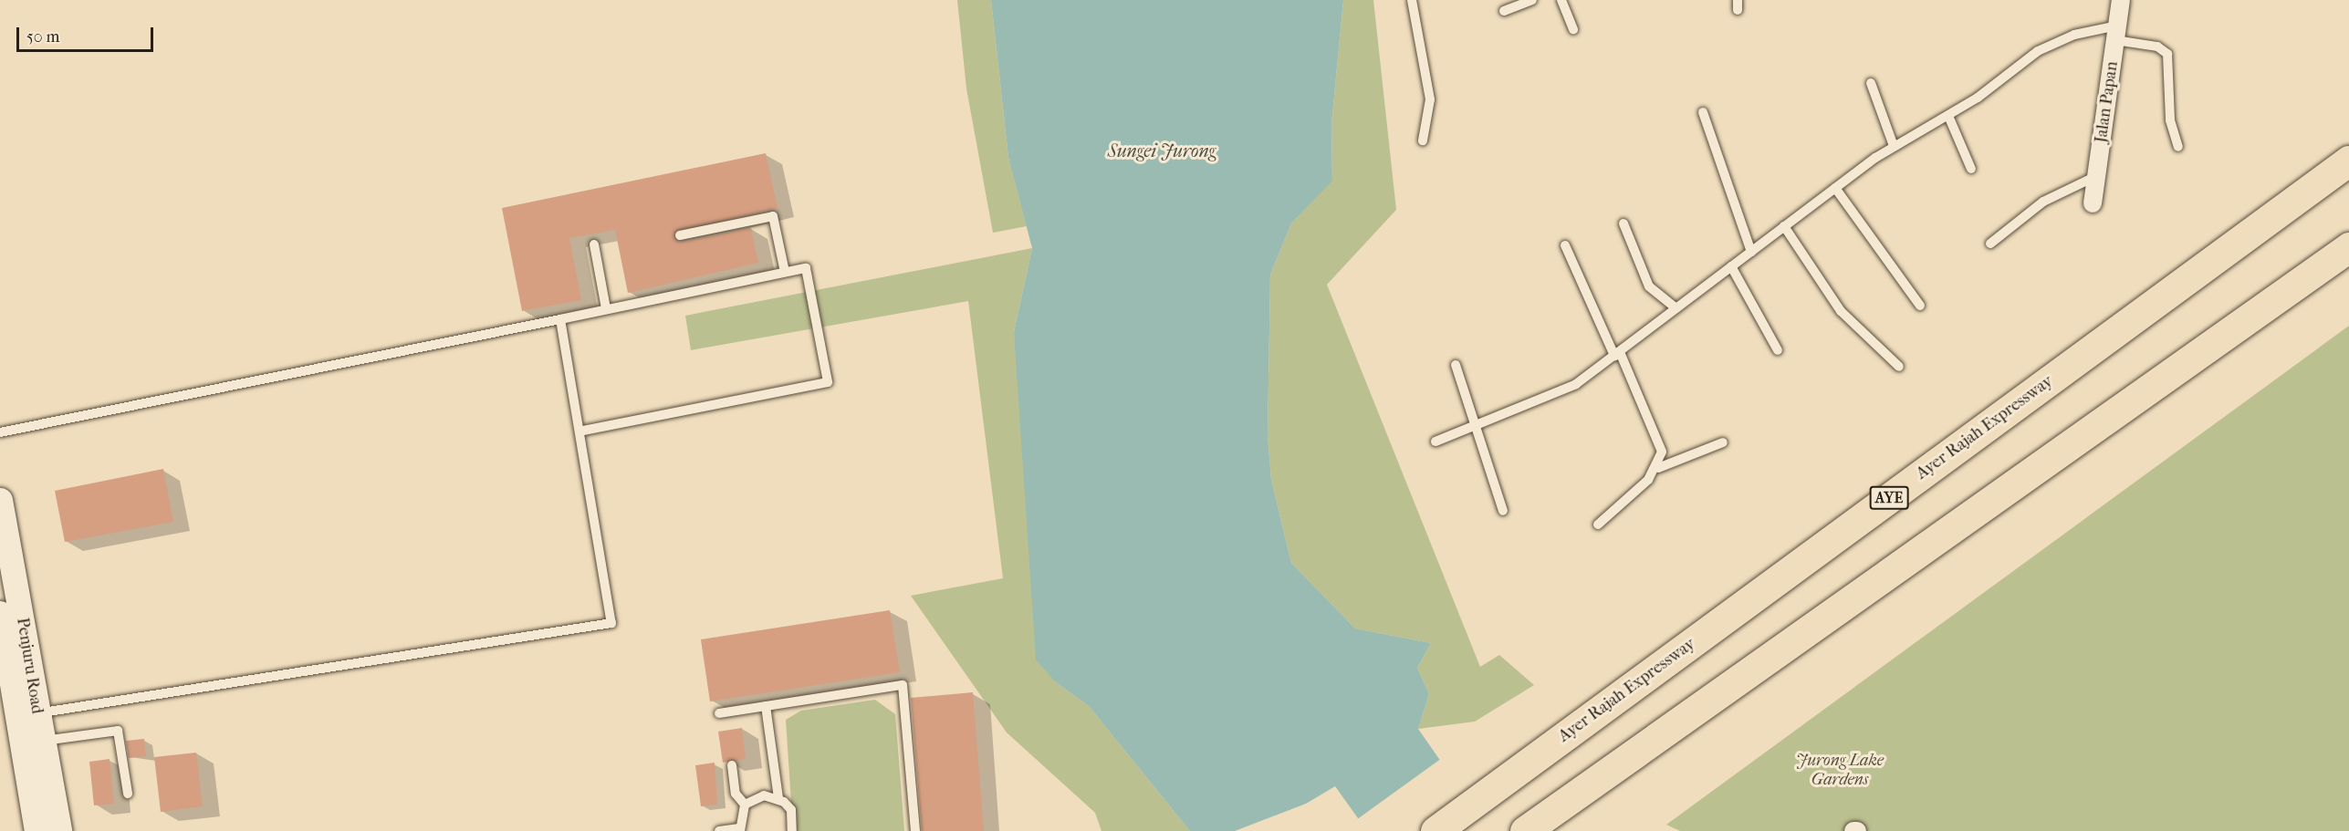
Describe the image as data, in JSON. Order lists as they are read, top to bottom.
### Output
{
  "streets": {
    "highway": ["Ayer Rajah Expressway", "AYE"],
    "main road": ["Penjuru Road"],
    "street": ["Jalan Papan"]
  },
  "water": ["Sungei Jurong"],
  "parks": ["Jurong Lake Gardens"],
  "scale_bar": "50 m"
}
